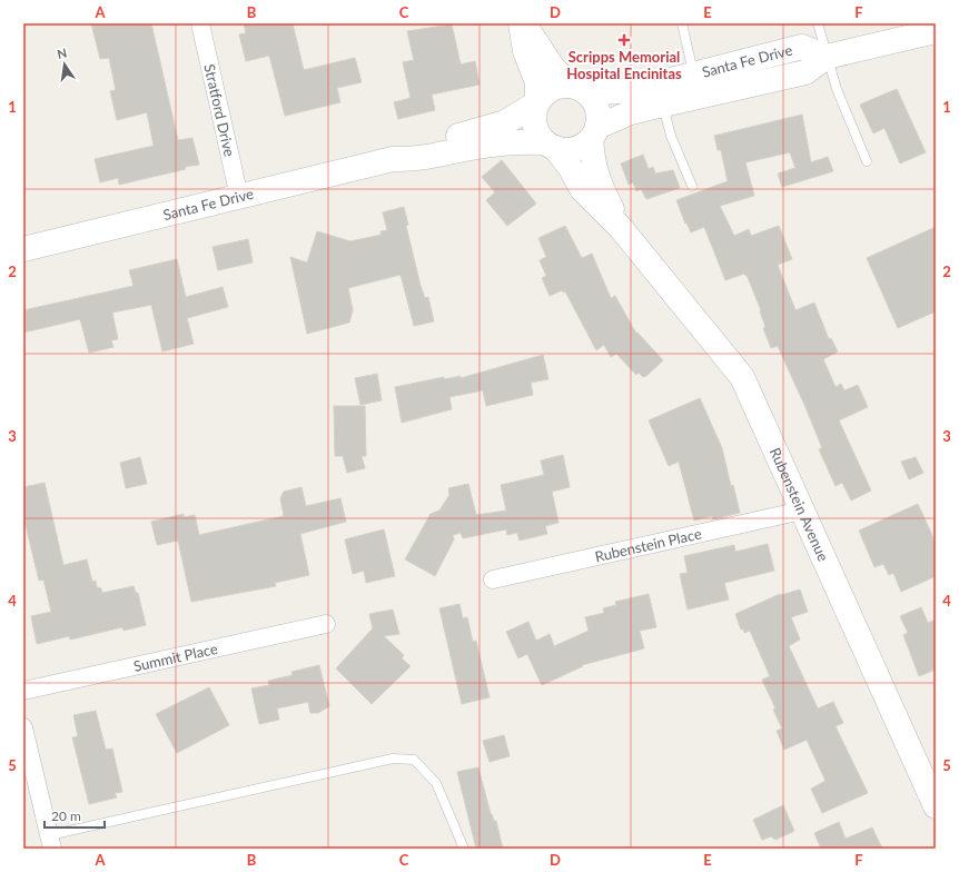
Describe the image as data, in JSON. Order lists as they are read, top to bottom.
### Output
{
  "streets": {
    "main road": ["Santa Fe Drive", "Rubenstein Avenue"],
    "street": ["Stratford Drive", "Rubenstein Place", "Summit Place"]
  },
  "crossings": [
    ["Santa Fe Drive", "Stratford Drive"],
    ["Santa Fe Drive", "Rubenstein Avenue"],
    ["Rubenstein Avenue", "Rubenstein Place"]
  ],
  "places": {
    "health": ["Scripps Memorial Hospital Encinitas"]
  },
  "scale_bar": "20 m",
  "north": "top",
  "grid": {
    "columns": [
      "A",
      "B",
      "C",
      "D",
      "E",
      "F"
    ],
    "rows": [
      "1",
      "2",
      "3",
      "4",
      "5"
    ]
  }
}
